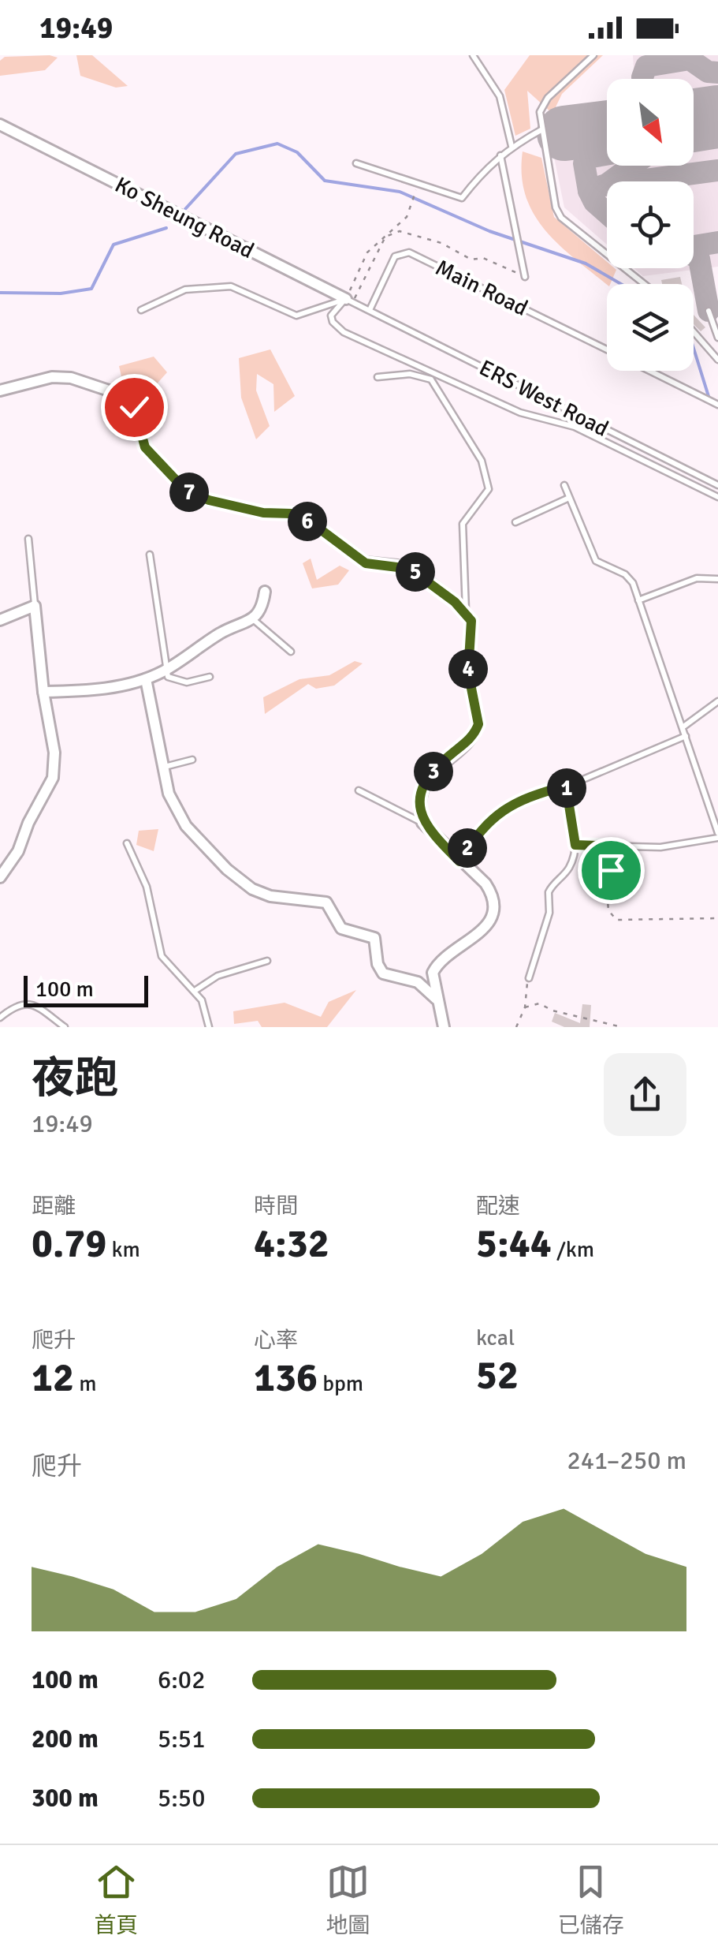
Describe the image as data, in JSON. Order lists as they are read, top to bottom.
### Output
{
  "streets": {
    "street": ["Ko Sheung Road"],
    "lane": ["Main Road", "ERS West Road"]
  },
  "crossings": [
    ["Ko Sheung Road", "Main Road"],
    ["Ko Sheung Road", "ERS West Road"],
    ["Main Road", "ERS West Road"]
  ],
  "scale_bar": "100 m",
  "north": "bottom right",
  "page": {
    "status": "19:49",
    "pins": [
      "7",
      "6",
      "5",
      "4",
      "3",
      "1",
      "2"
    ],
    "scale": "100 m",
    "heading": ["夜跑", "19:49"],
    "stats": [
      ["距離", "0.79 km"],
      ["時間", "4:32"],
      ["配速", "5:44 /km"],
      ["爬升", "12 m"],
      ["心率", "136 bpm"],
      ["kcal", "52"]
    ],
    "chart": ["爬升", "241–250 m"],
    "list": [
      {
        "name": "100 m",
        "note": "6:02"
      },
      {
        "name": "200 m",
        "note": "5:51"
      },
      {
        "name": "300 m",
        "note": "5:50"
      }
    ],
    "tabs": ["首頁", "地圖", "已儲存"]
  }
}
